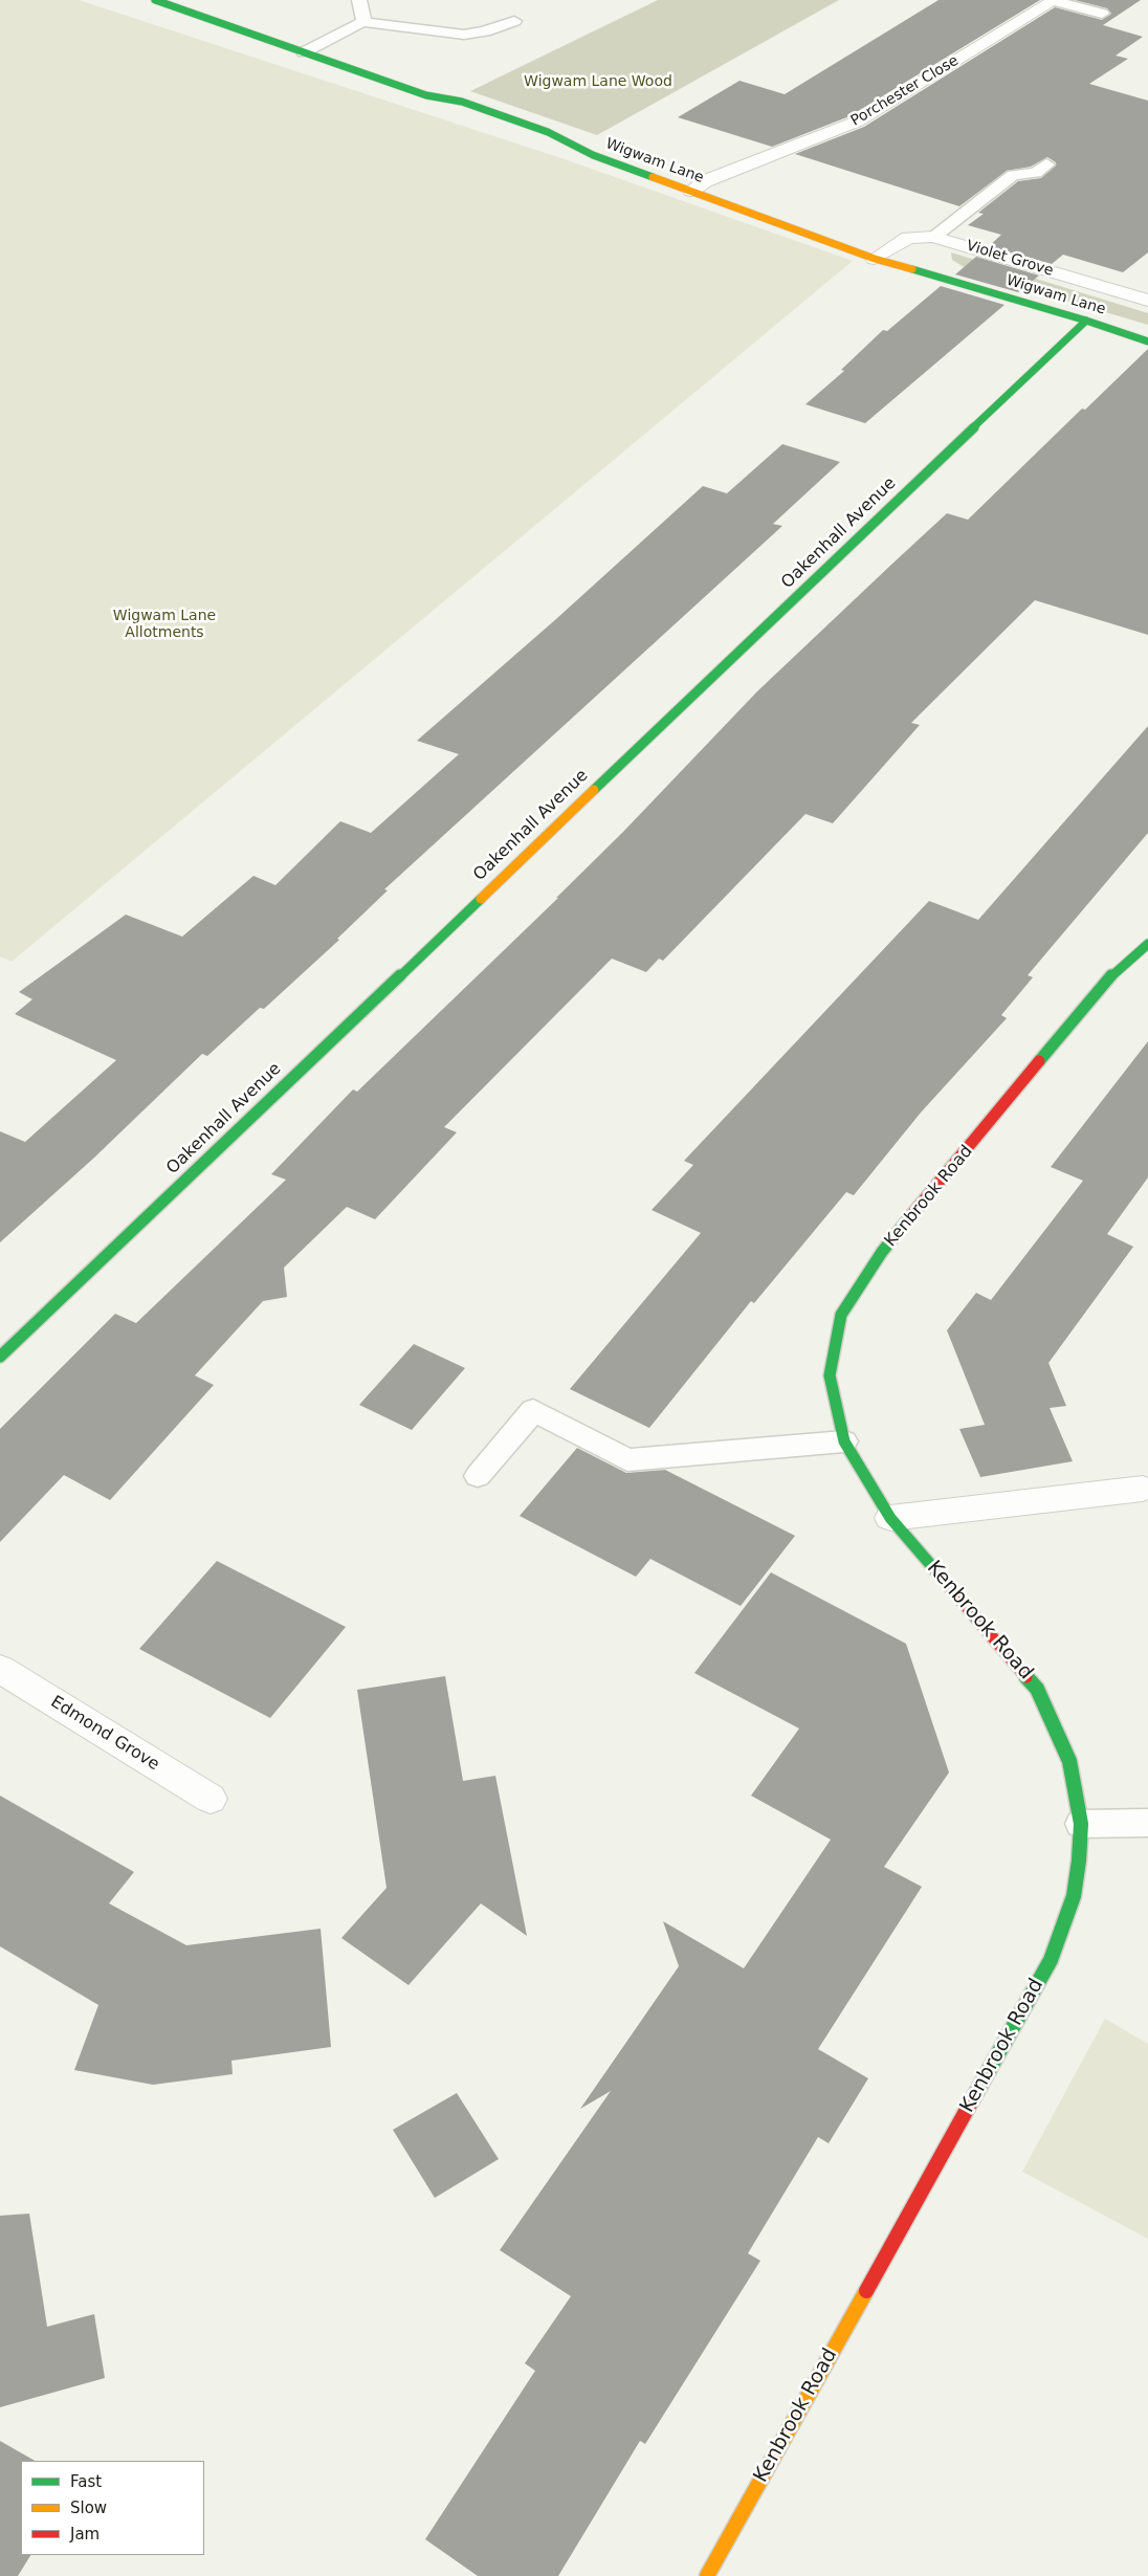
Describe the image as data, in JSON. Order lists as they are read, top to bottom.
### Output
{
  "streets": {
    "street": [
      "Porchester Close",
      "Wigwam Lane",
      "Violet Grove",
      "Oakenhall Avenue",
      "Kenbrook Road",
      "Edmond Grove"
    ]
  },
  "crossings": [
    ["Porchester Close", "Wigwam Lane"],
    ["Wigwam Lane", "Violet Grove"],
    ["Wigwam Lane", "Oakenhall Avenue"]
  ],
  "parks": ["Wigwam Lane Wood", "Wigwam Lane Allotments"],
  "legend": ["Fast", "Slow", "Jam"]
}
